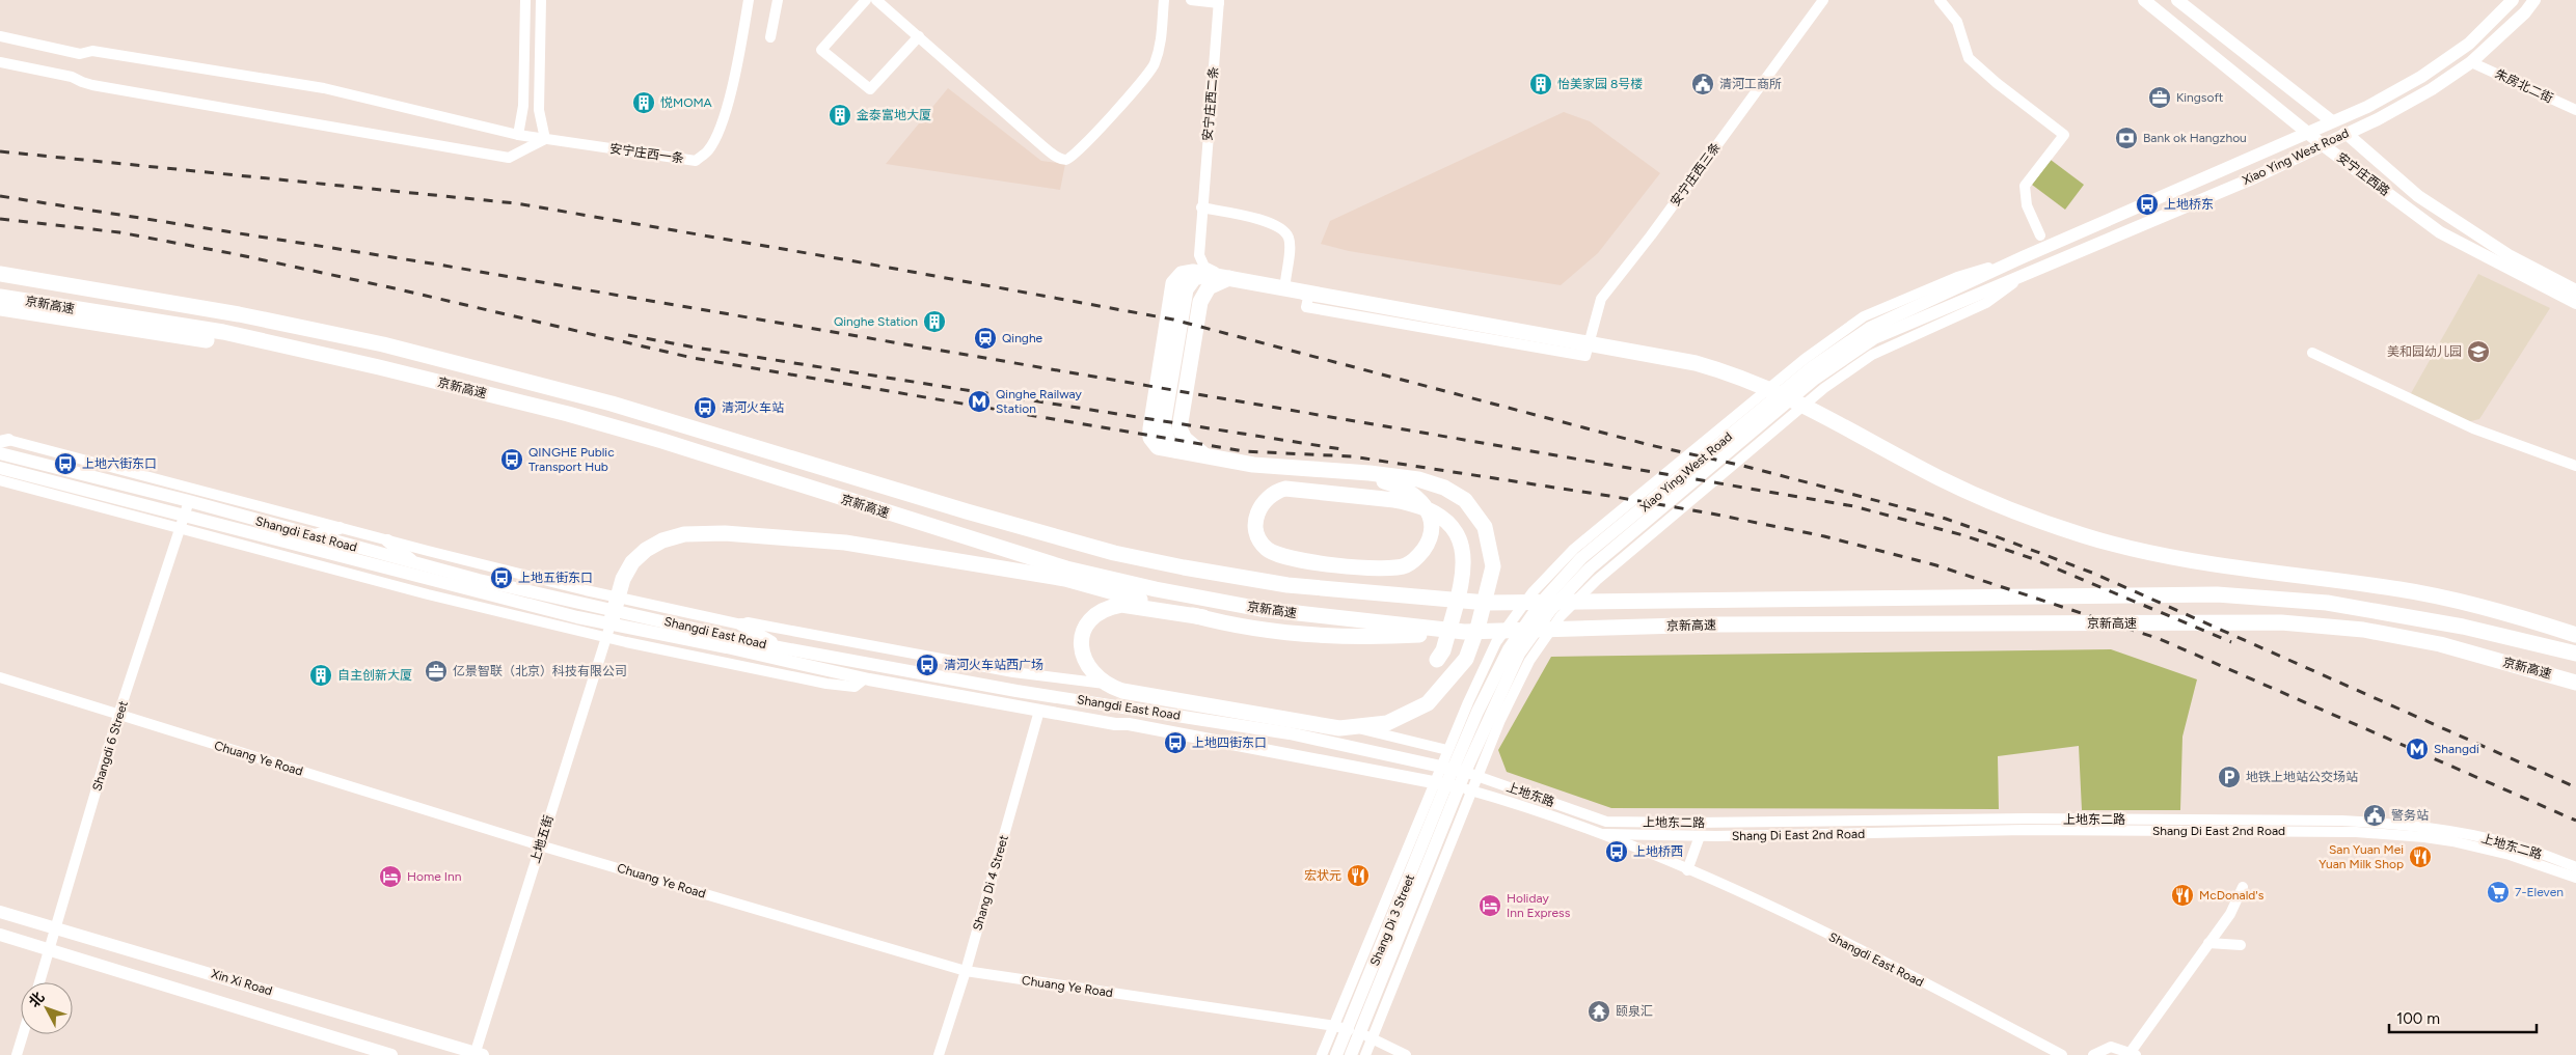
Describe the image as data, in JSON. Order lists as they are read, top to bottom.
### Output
{
  "streets": {
    "highway": ["京新高速"],
    "main road": [
      "Xiao Ying West Road",
      "安宁庄西路",
      "Shangdi East Road",
      "Shang Di 3 Street",
      "Xin Xi Road"
    ],
    "street": [
      "朱房北二街",
      "安宁庄西二条",
      "安宁庄西一条",
      "安宁庄西三条",
      "Shangdi 6 Street",
      "Chuang Ye Road",
      "上地东路",
      "上地东二路",
      "Shang Di East 2nd Road",
      "上地五街",
      "Shang Di 4 Street"
    ]
  },
  "crossings": [
    ["朱房北二街", "Xiao Ying West Road"],
    ["安宁庄西二条", "安宁庄西三条"],
    ["Xiao Ying West Road", "安宁庄西路"],
    ["Xiao Ying West Road", "Shangdi East Road"],
    ["Xiao Ying West Road", "上地东路"],
    ["Xiao Ying West Road", "Shang Di 3 Street"],
    ["Shangdi East Road", "Shangdi 6 Street"],
    ["Shangdi East Road", "上地东路"],
    ["Shangdi East Road", "Shang Di East 2nd Road"],
    ["Shangdi East Road", "上地五街"],
    ["Shangdi East Road", "Shang Di 4 Street"],
    ["Shangdi East Road", "Shang Di 3 Street"],
    ["Shangdi 6 Street", "Chuang Ye Road"],
    ["Shangdi 6 Street", "Xin Xi Road"],
    ["Chuang Ye Road", "上地五街"],
    ["Chuang Ye Road", "Shang Di 4 Street"],
    ["Chuang Ye Road", "Shang Di 3 Street"],
    ["上地东路", "上地东二路"],
    ["上地五街", "Xin Xi Road"]
  ],
  "places": {
    "building": [
      "怡美家园 8号楼",
      "悦MOMA",
      "金泰富地大厦",
      "Qinghe Station",
      "自主创新大厦"
    ],
    "public building": ["清河工商所", "警务站"],
    "office": ["Kingsoft", "亿景智联（北京）科技有限公司"],
    "bank": ["Bank ok Hangzhou"],
    "bus stop": [
      "上地桥东",
      "清河火车站",
      "QINGHE Public Transport Hub",
      "上地六街东口",
      "上地五街东口",
      "清河火车站西广场",
      "上地四街东口",
      "上地桥西"
    ],
    "station": ["Qinghe"],
    "school or university": ["美和园幼儿园"],
    "metro station": ["Qinghe Railway Station", "Shangdi"],
    "parking": ["地铁上地站公交场站"],
    "restaurant": ["San Yuan Mei Yuan Milk Shop", "宏状元", "McDonald's"],
    "hotel": ["Home Inn", "Holiday Inn Express"],
    "supermarket": ["7-Eleven"],
    "temple": ["颐泉汇"]
  },
  "scale_bar": "100 m",
  "north": "top left"
}
